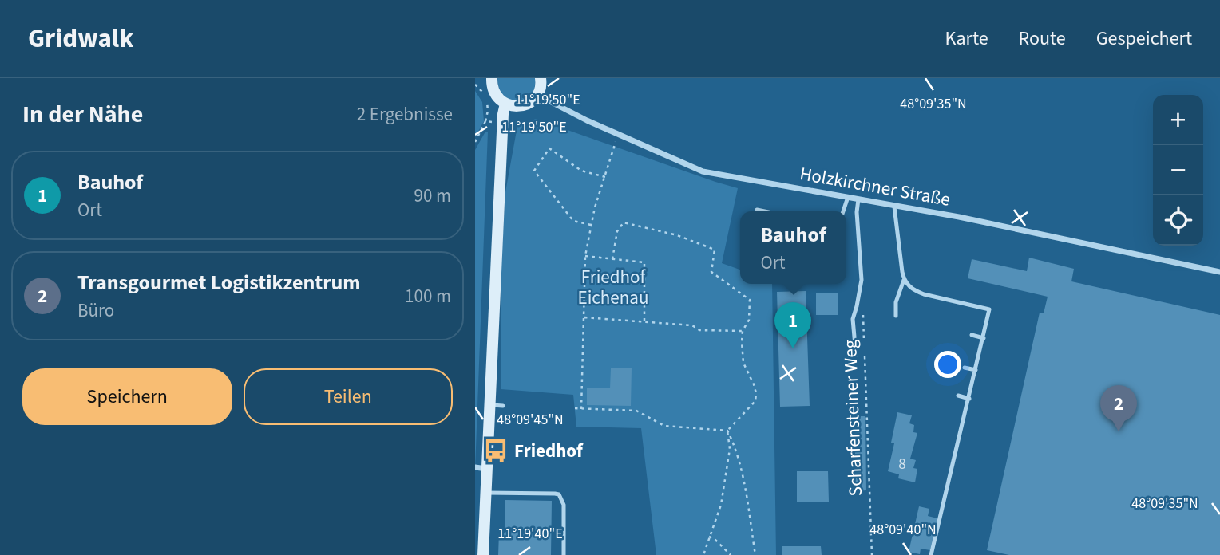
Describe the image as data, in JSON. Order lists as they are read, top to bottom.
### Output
{
  "streets": {
    "street": ["Holzkirchner Straße"],
    "lane": ["Scharfensteiner Weg"]
  },
  "crossings": [
    ["Holzkirchner Straße", "Scharfensteiner Weg"]
  ],
  "parks": ["Friedhof Eichenau"],
  "places": {
    "bus stop": ["Friedhof"]
  },
  "house_numbers": ["8"],
  "page": {
    "header": "Gridwalk",
    "nav": ["Karte", "Route", "Gespeichert"],
    "heading": ["In der Nähe", "2 Ergebnisse"],
    "map_buttons": ["+", "−"],
    "list": [
      {
        "mark": "1",
        "name": "Bauhof",
        "note": "Ort",
        "value": "90 m"
      },
      {
        "mark": "2",
        "name": "Transgourmet Logistikzentrum",
        "note": "Büro",
        "value": "100 m"
      }
    ],
    "popup": ["Bauhof", "Ort"],
    "pins": ["1", "2"],
    "buttons": ["Speichern", "Teilen"]
  },
  "coordinates": [
    "11°19'50\"E",
    "48°09'35\"N",
    "48°09'45\"N",
    "48°09'40\"N",
    "11°19'40\"E"
  ]
}
